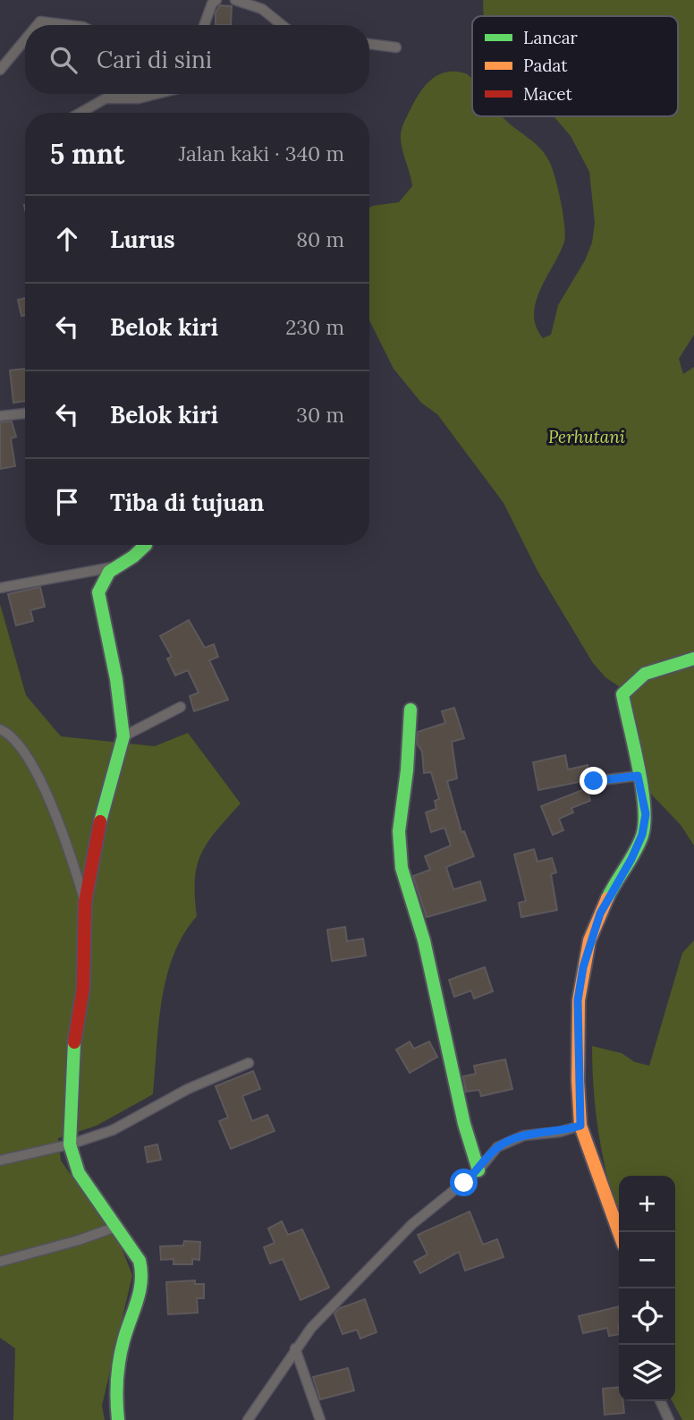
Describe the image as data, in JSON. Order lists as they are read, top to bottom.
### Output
{
  "parks": ["Perhutani"],
  "legend": ["Lancar", "Padat", "Macet"],
  "page": {
    "search": "Cari di sini",
    "heading": ["5 mnt", "Jalan kaki · 340 m"],
    "list": [
      ["Lurus", "80 m"],
      ["Belok kiri", "230 m"],
      ["Belok kiri", "30 m"],
      "Tiba di tujuan"
    ],
    "map_buttons": ["+", "−"]
  }
}
